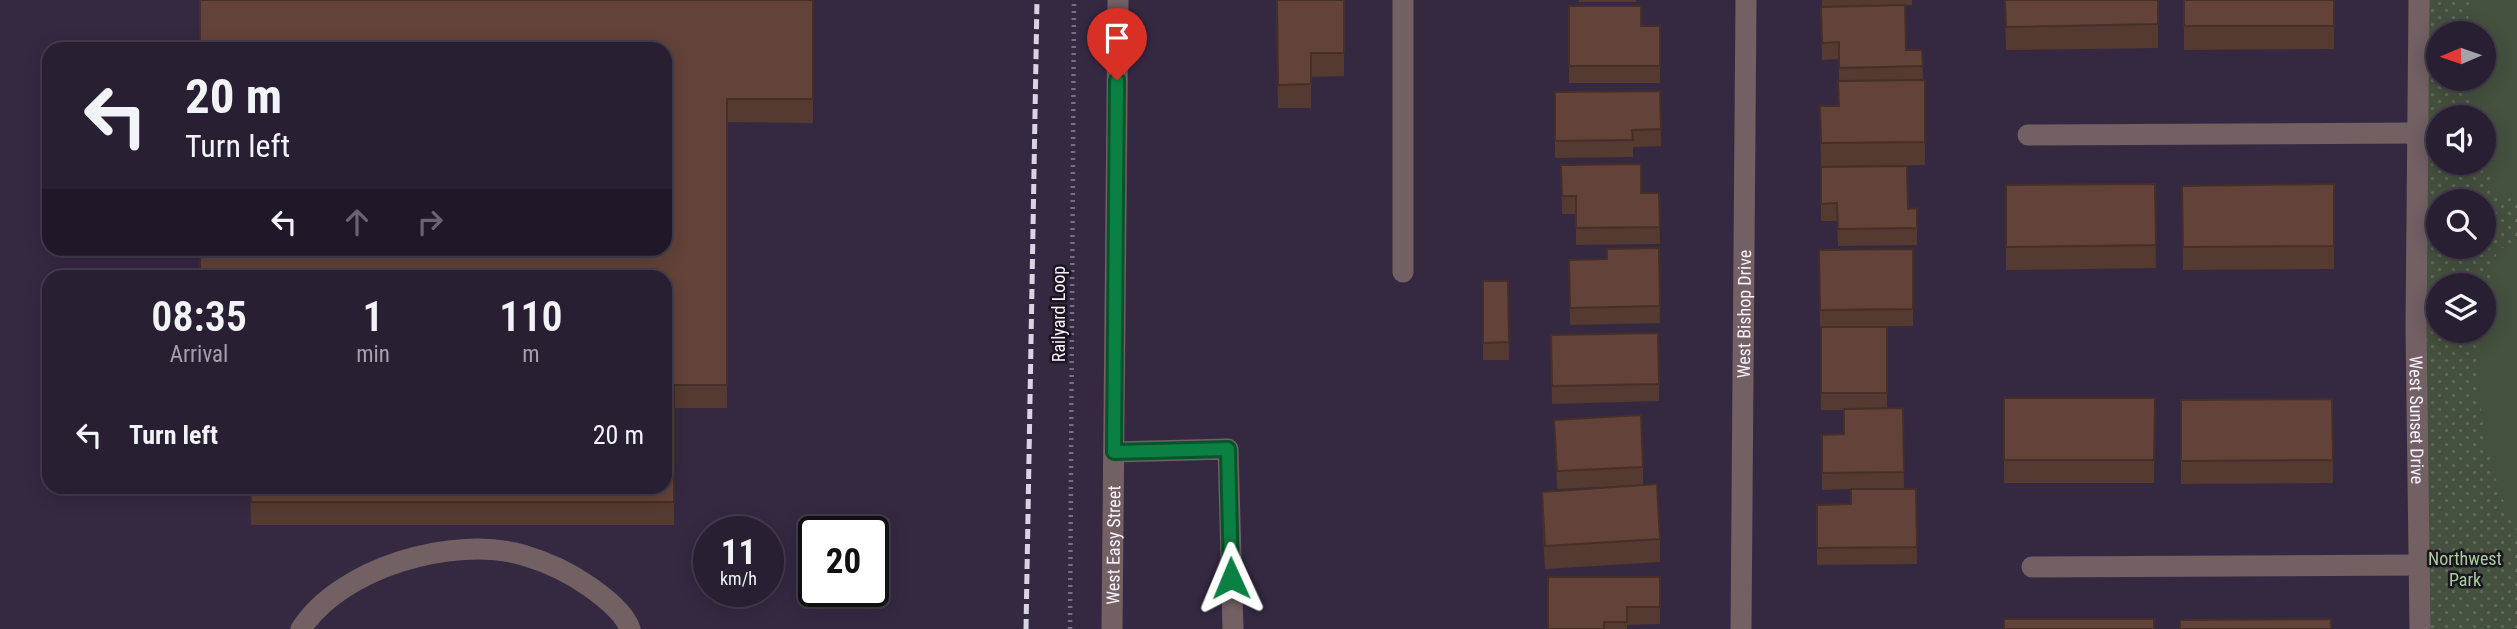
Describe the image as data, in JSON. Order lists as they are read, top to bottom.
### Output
{
  "streets": {
    "street": ["West Bishop Drive", "West Sunset Drive", "West Easy Street"],
    "path": ["Railyard Loop"]
  },
  "parks": ["Northwest Park"],
  "north": "left",
  "page": {
    "turn": ["20 m", "Turn left"],
    "eta": [
      "08:35",
      "Arrival",
      "1",
      "min",
      "110",
      "m"
    ],
    "list": [
      {
        "name": "Turn left",
        "value": "20 m"
      }
    ],
    "speed": "11 km/h",
    "limit": "20"
  }
}
